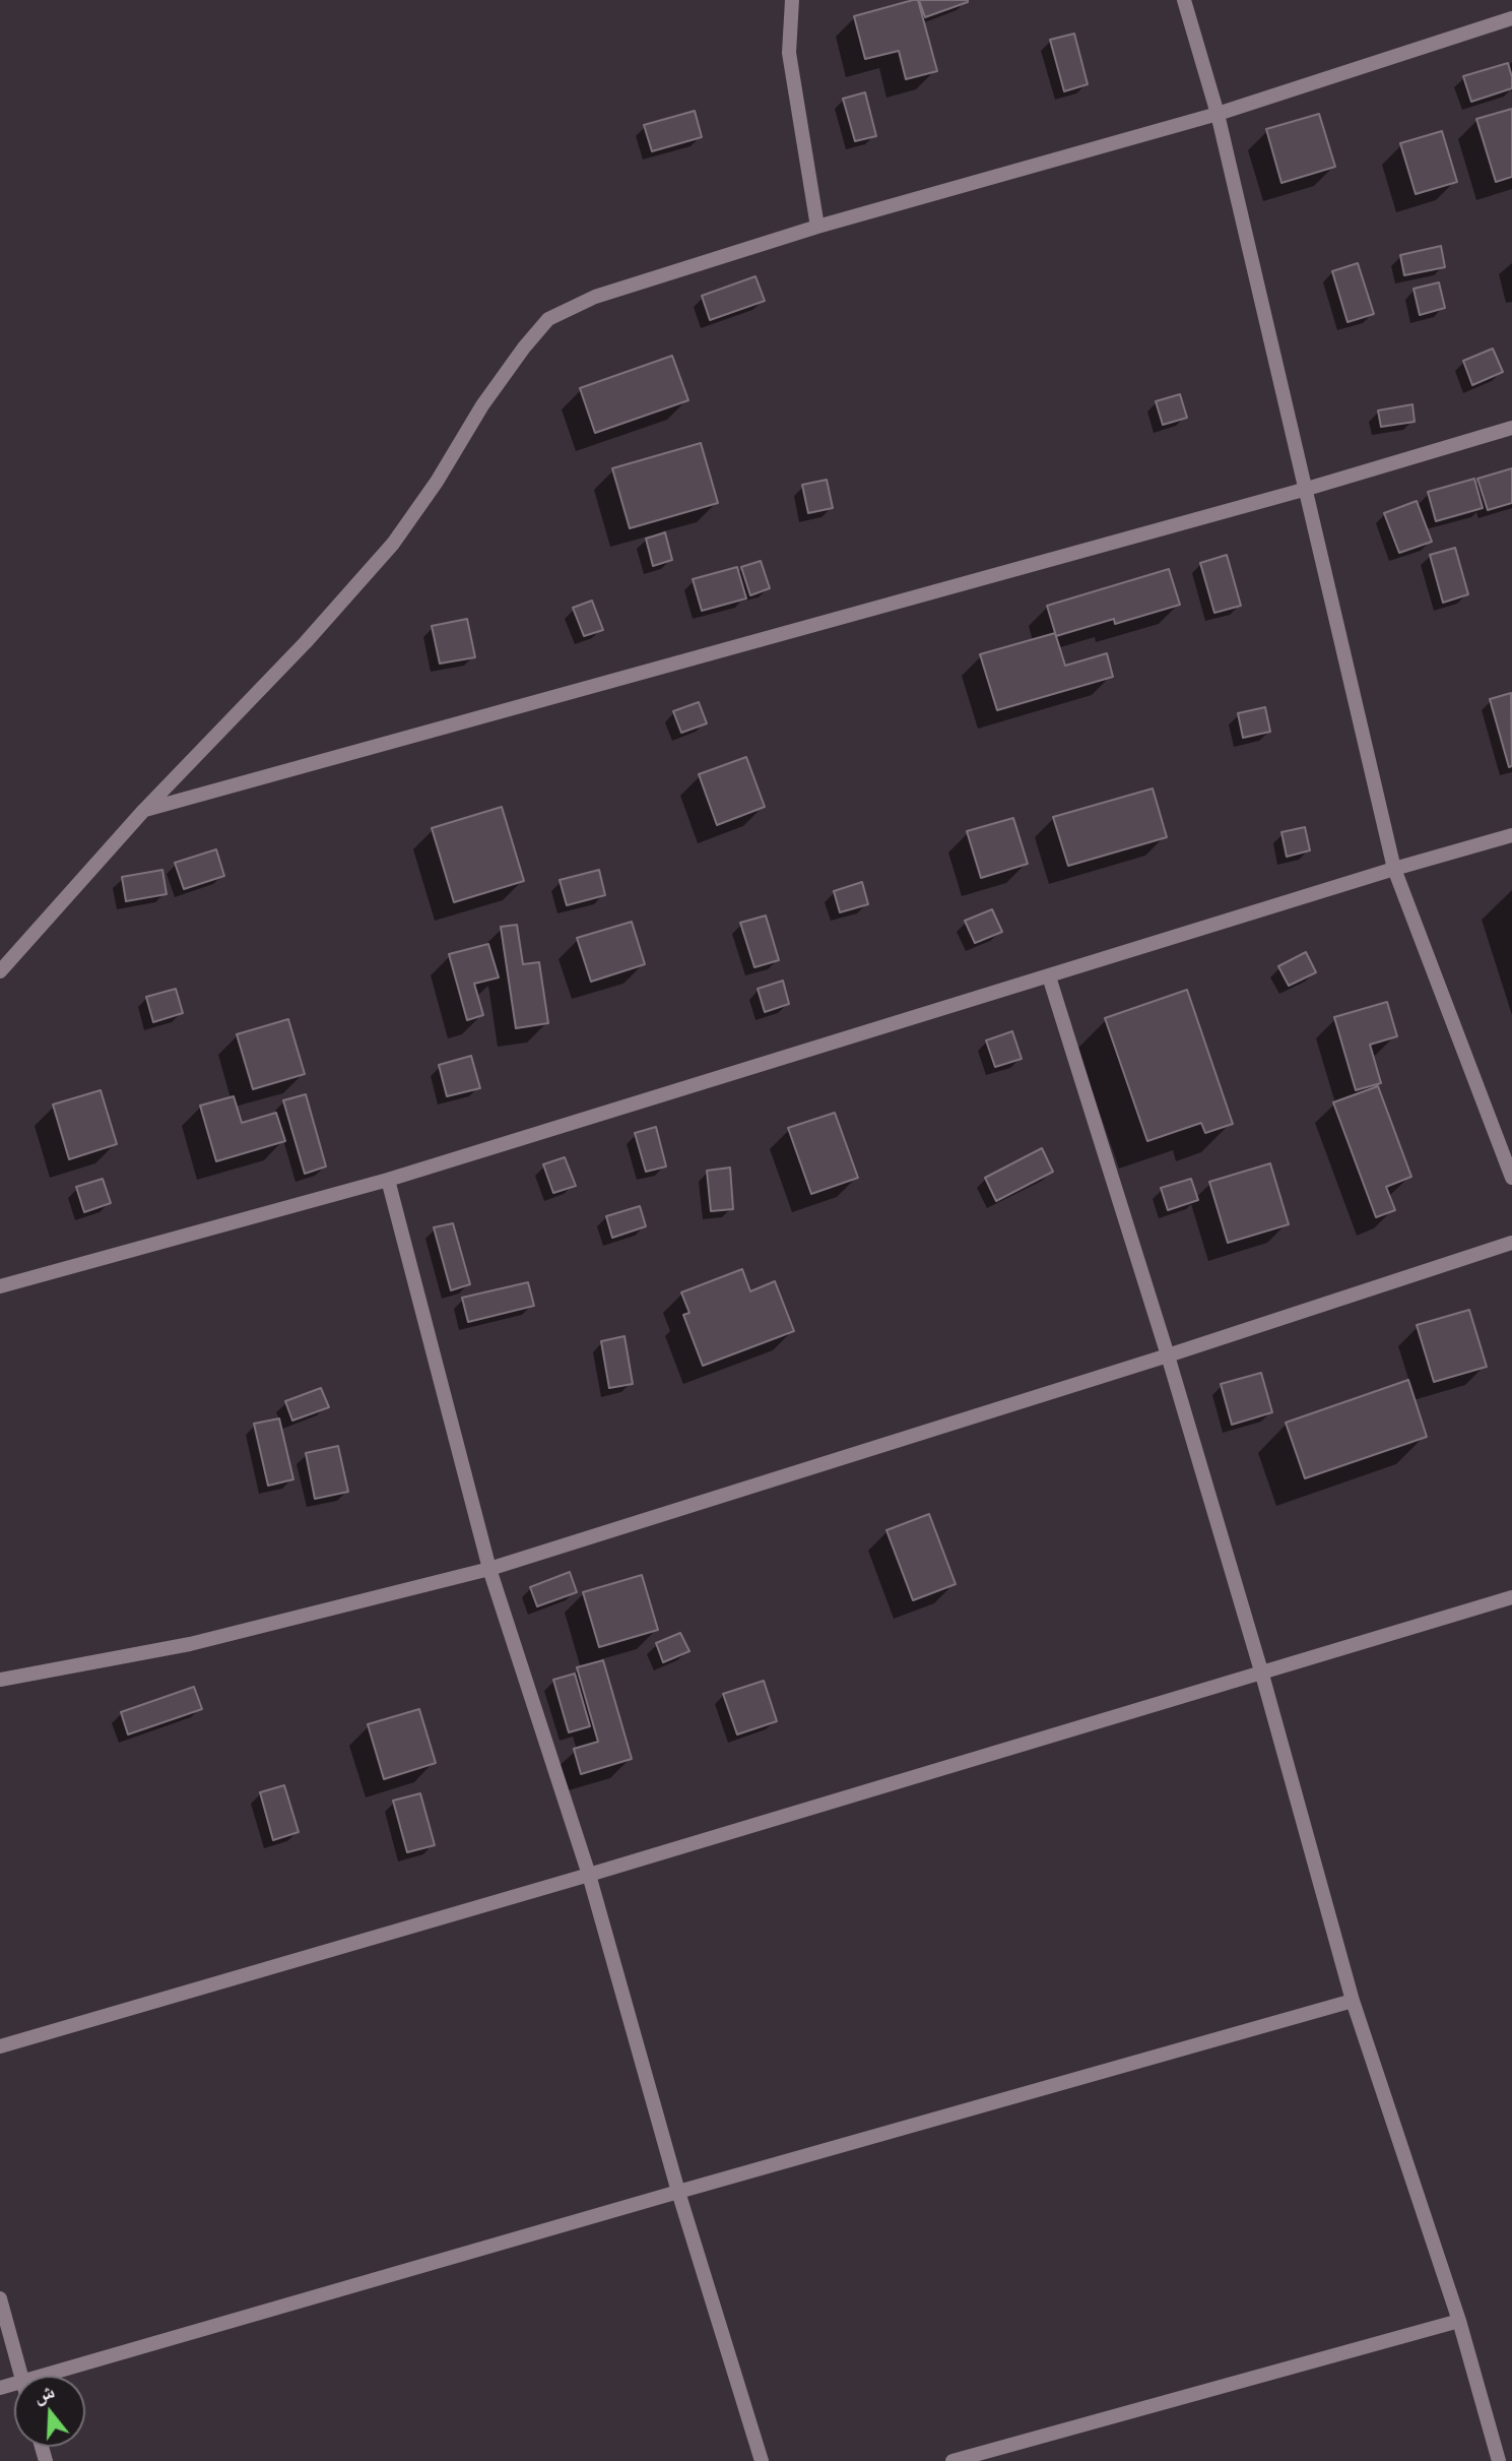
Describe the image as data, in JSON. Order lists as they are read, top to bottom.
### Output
{
  "north": "top"
}
